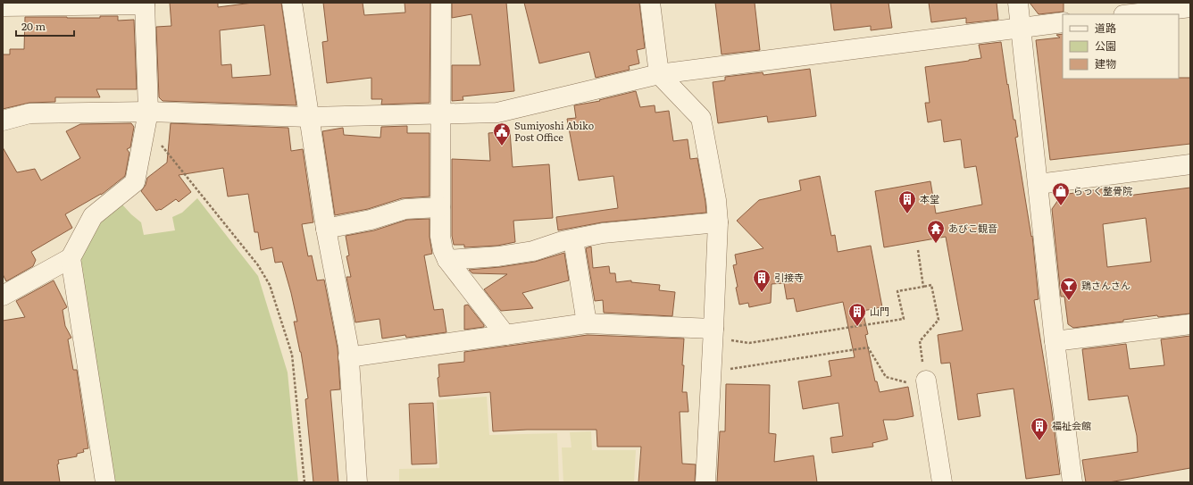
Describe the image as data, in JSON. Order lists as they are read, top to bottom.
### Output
{
  "places": {
    "public building": ["Sumiyoshi Abiko Post Office"],
    "shop": ["らっく整骨院"],
    "building": [
      "本堂",
      "引接寺",
      "山門",
      "福祉会館"
    ],
    "temple": ["あびこ観音"],
    "bar": ["鶏さんさん"]
  },
  "legend": ["道路", "公園", "建物"],
  "scale_bar": "20 m"
}
